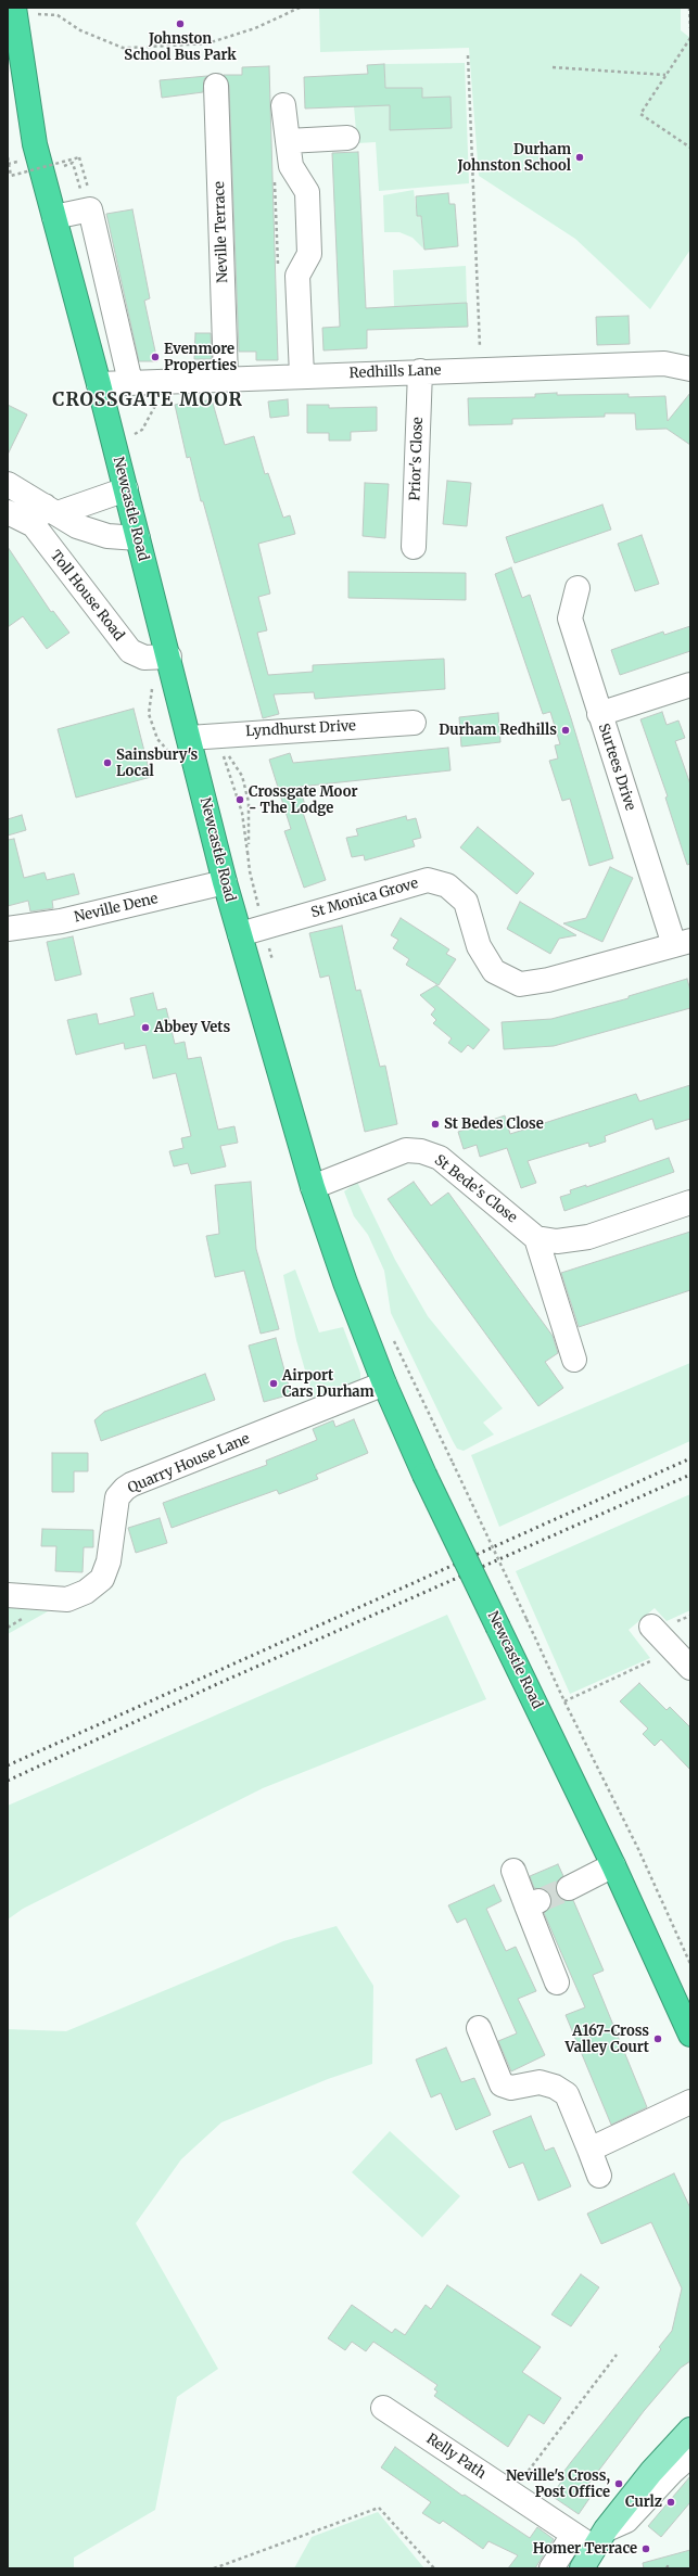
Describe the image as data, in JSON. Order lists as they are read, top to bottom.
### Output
{
  "streets": {
    "highway": ["Newcastle Road"],
    "street": [
      "Neville Terrace",
      "Redhills Lane",
      "Prior's Close",
      "Toll House Road",
      "Lyndhurst Drive",
      "Surtees Drive",
      "St Monica Grove",
      "Neville Dene",
      "St Bede's Close",
      "Quarry House Lane",
      "Relly Path"
    ]
  },
  "crossings": [
    ["Neville Terrace", "Redhills Lane"],
    ["Redhills Lane", "Prior's Close"],
    ["Redhills Lane", "Newcastle Road"],
    ["Newcastle Road", "Toll House Road"],
    ["Newcastle Road", "Lyndhurst Drive"],
    ["Newcastle Road", "St Monica Grove"],
    ["Newcastle Road", "Neville Dene"],
    ["Newcastle Road", "St Bede's Close"],
    ["Newcastle Road", "Quarry House Lane"],
    ["Surtees Drive", "St Monica Grove"]
  ],
  "districts": ["CROSSGATE MOOR"],
  "places": [
    "Johnston School Bus Park",
    "Durham Johnston School",
    "Evenmore Properties",
    "Durham Redhills",
    "Sainsbury's Local",
    "Crossgate Moor - The Lodge",
    "Abbey Vets",
    "St Bedes Close",
    "Airport Cars Durham",
    "A167-Cross Valley Court",
    "Neville's Cross, Post Office",
    "Curlz",
    "Homer Terrace"
  ]
}
